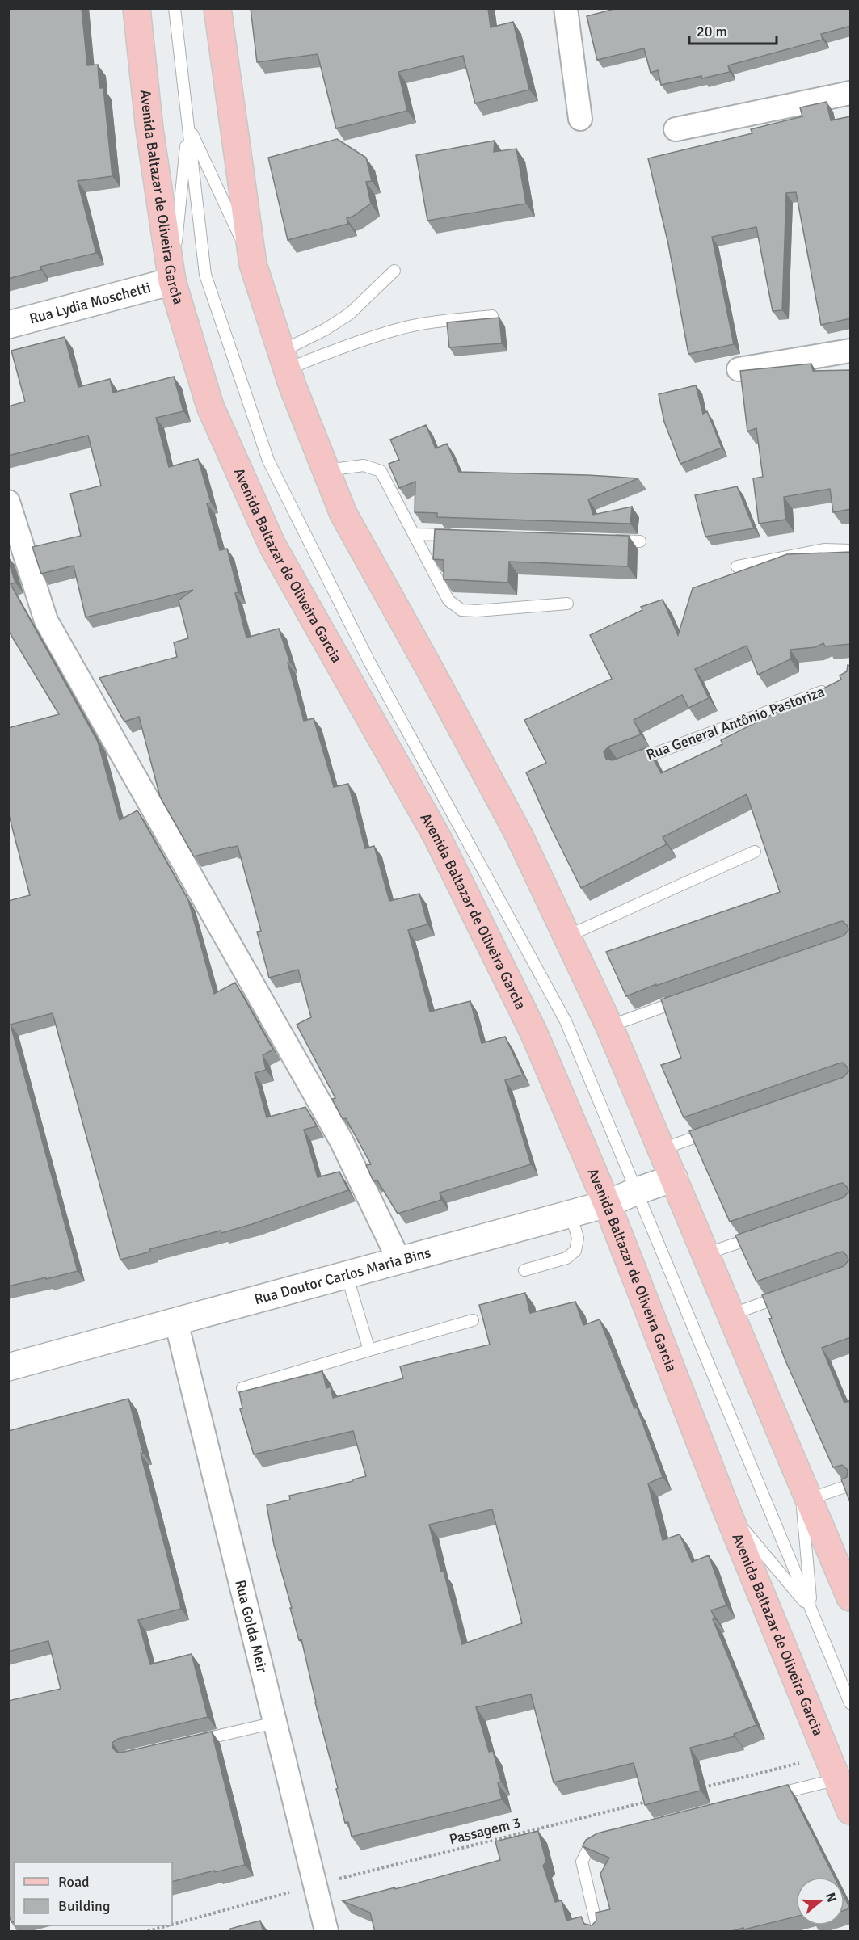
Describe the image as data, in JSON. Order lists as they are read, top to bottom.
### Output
{
  "streets": {
    "main road": ["Avenida Baltazar de Oliveira Garcia"],
    "street": ["Rua Lydia Moschetti", "Rua Doutor Carlos Maria Bins", "Rua Golda Meir"],
    "lane": ["Rua General Antônio Pastoriza"],
    "path": ["Passagem 3"]
  },
  "crossings": [
    ["Avenida Baltazar de Oliveira Garcia", "Rua Lydia Moschetti"],
    ["Avenida Baltazar de Oliveira Garcia", "Rua Doutor Carlos Maria Bins"],
    ["Rua Doutor Carlos Maria Bins", "Rua Golda Meir"],
    ["Rua Golda Meir", "Passagem 3"]
  ],
  "legend": ["Road", "Building"],
  "scale_bar": "20 m",
  "north": "right"
}
